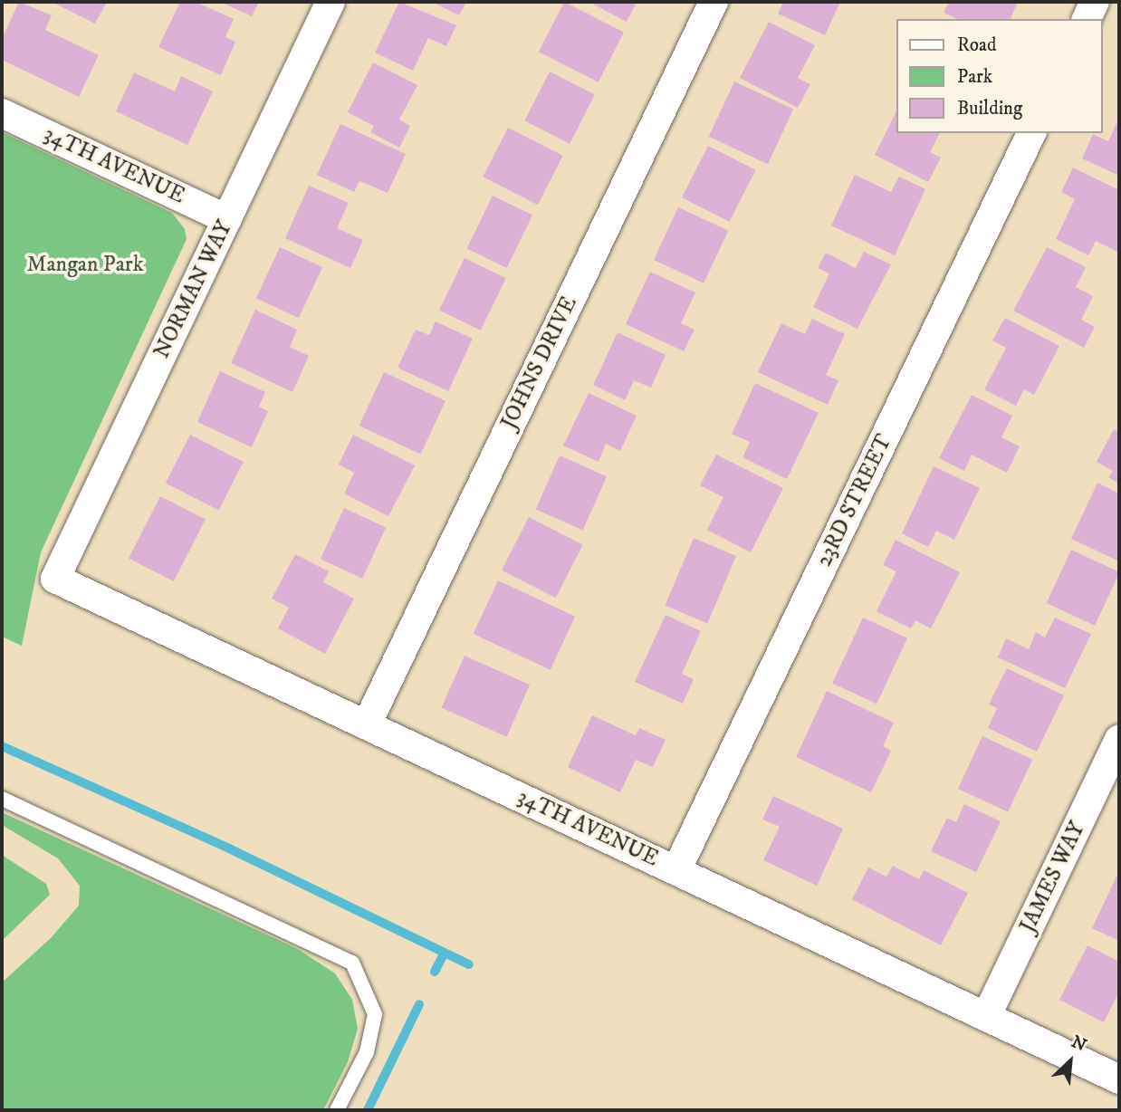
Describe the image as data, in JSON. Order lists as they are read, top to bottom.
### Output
{
  "streets": {
    "street": [
      "34TH AVENUE",
      "NORMAN WAY",
      "JOHNS DRIVE",
      "23RD STREET",
      "JAMES WAY"
    ]
  },
  "crossings": [
    ["34TH AVENUE", "NORMAN WAY"],
    ["34TH AVENUE", "JOHNS DRIVE"],
    ["34TH AVENUE", "23RD STREET"],
    ["34TH AVENUE", "JAMES WAY"]
  ],
  "parks": ["Mangan Park"],
  "legend": ["Road", "Park", "Building"],
  "north": "top right"
}
